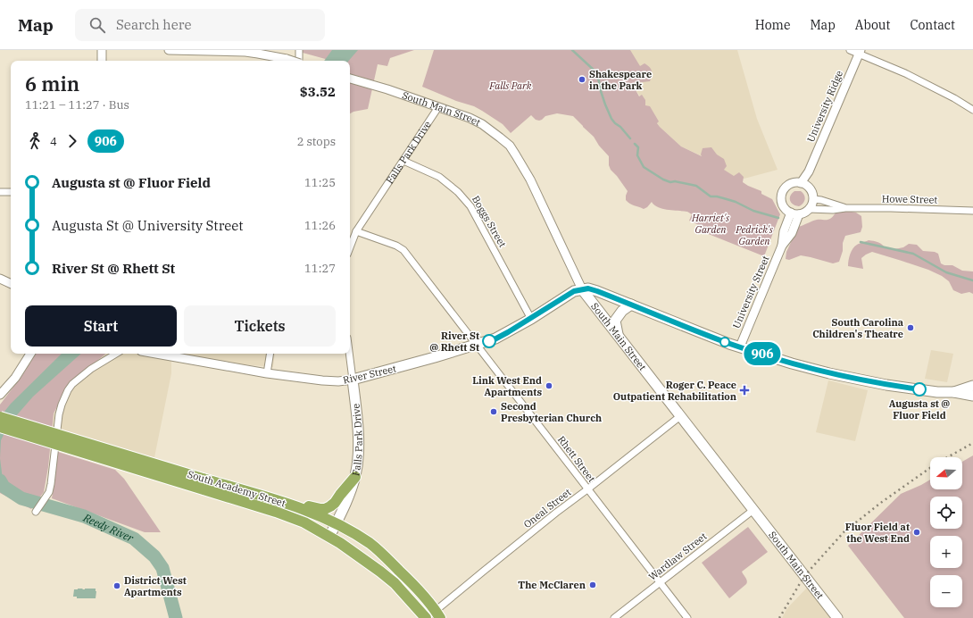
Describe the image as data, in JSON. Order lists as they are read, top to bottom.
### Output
{
  "streets": {
    "highway": ["South Academy Street"],
    "main road": ["South Main Street", "Falls Park Drive", "River Street"],
    "street": [
      "University Ridge",
      "Howe Street",
      "Boggs Street",
      "University Street",
      "Rhett Street",
      "Oneal Street",
      "Wardlaw Street"
    ]
  },
  "crossings": [
    ["University Ridge", "Howe Street"],
    ["University Ridge", "University Street"],
    ["South Main Street", "Falls Park Drive"],
    ["South Main Street", "River Street"],
    ["South Main Street", "Oneal Street"],
    ["South Main Street", "Wardlaw Street"],
    ["Falls Park Drive", "Boggs Street"],
    ["Falls Park Drive", "River Street"],
    ["Falls Park Drive", "Rhett Street"],
    ["Falls Park Drive", "South Academy Street"],
    ["Howe Street", "University Street"],
    ["Boggs Street", "River Street"],
    ["River Street", "Rhett Street"],
    ["Rhett Street", "Oneal Street"],
    ["Rhett Street", "Wardlaw Street"],
    ["South Academy Street", "Oneal Street"]
  ],
  "water": ["Reedy River"],
  "parks": ["Falls Park", "Harriet's Garden", "Pedrick's Garden"],
  "places": {
    "other": [
      "Shakespeare in the Park",
      "South Carolina Children's Theatre",
      "River St @ Rhett St",
      "Link West End Apartments",
      "Augusta st @ Fluor Field",
      "Second Presbyterian Church",
      "Fluor Field at the West End",
      "The McClaren",
      "District West Apartments"
    ],
    "health": ["Roger C. Peace Outpatient Rehabilitation"]
  },
  "lines": ["bus line 906"],
  "north": "left",
  "page": {
    "header": "Map",
    "search": "Search here",
    "nav": [
      "Home",
      "Map",
      "About",
      "Contact"
    ],
    "on_map": "906",
    "heading": ["6 min", "11:21 – 11:27 · Bus", "$3.52"],
    "legs": ["4", "906", "2 stops"],
    "list": [
      {
        "name": "Augusta st @ Fluor Field",
        "value": "11:25"
      },
      {
        "name": "Augusta St @ University Street",
        "value": "11:26"
      },
      {
        "name": "River St @ Rhett St",
        "value": "11:27"
      }
    ],
    "buttons": ["Start", "Tickets"],
    "map_buttons": ["+", "−"]
  }
}
